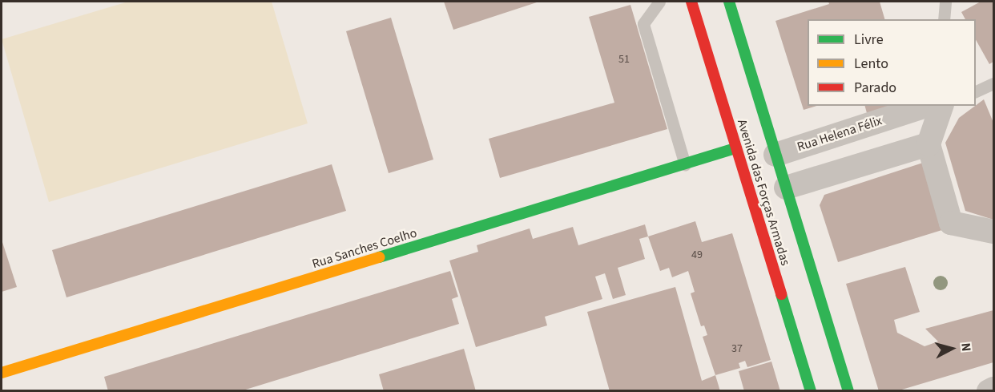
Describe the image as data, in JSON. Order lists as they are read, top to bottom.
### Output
{
  "streets": {
    "main road": ["Avenida das Forças Armadas", "Rua Sanches Coelho"],
    "street": ["Rua Helena Félix"]
  },
  "crossings": [
    ["Rua Helena Félix", "Avenida das Forças Armadas"],
    ["Avenida das Forças Armadas", "Rua Sanches Coelho"]
  ],
  "house_numbers": ["51", "49", "37"],
  "legend": ["Livre", "Lento", "Parado"],
  "north": "right"
}
